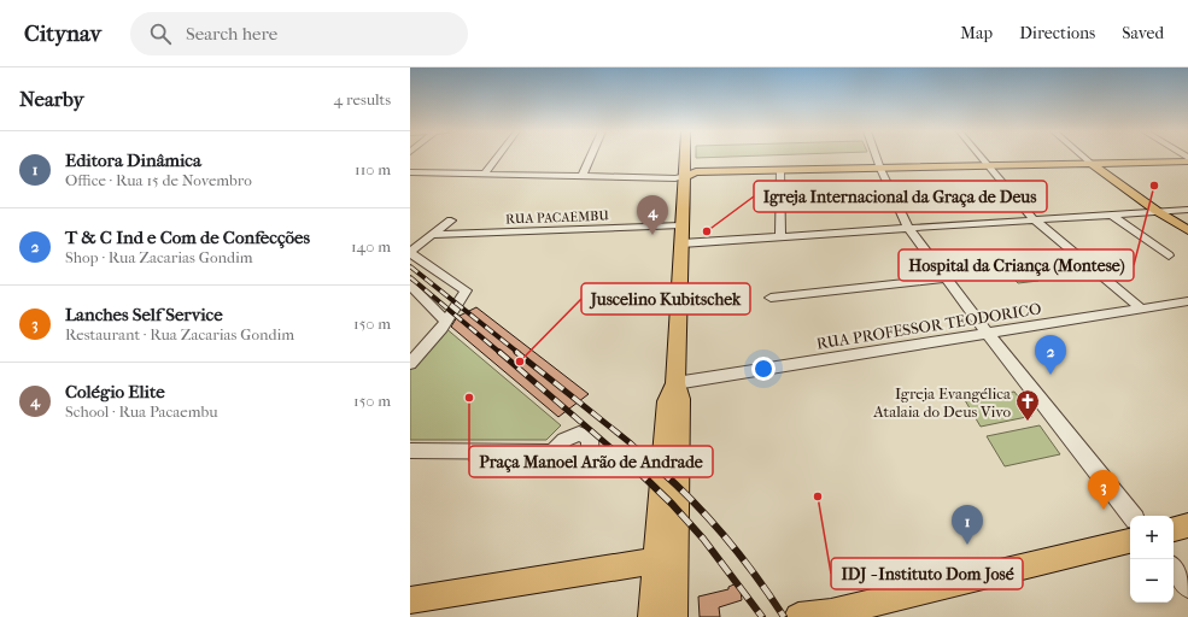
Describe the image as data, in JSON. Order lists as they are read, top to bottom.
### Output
{
  "streets": {
    "street": ["RUA PACAEMBU", "RUA PROFESSOR TEODORICO"]
  },
  "places": {
    "other": [
      "Hospital da Criança (Montese)",
      "Igreja Internacional da Graça de Deus",
      "Juscelino Kubitschek",
      "Praça Manoel Arão de Andrade",
      "IDJ - Instituto Dom José"
    ],
    "church": ["Igreja Evangélica Atalaia do Deus Vivo"]
  },
  "page": {
    "header": "Citynav",
    "search": "Search here",
    "nav": ["Map", "Directions", "Saved"],
    "heading": ["Nearby", "4 results"],
    "list": [
      {
        "mark": "1",
        "name": "Editora Dinâmica",
        "note": "Office · Rua 15 de Novembro",
        "value": "110 m"
      },
      {
        "mark": "2",
        "name": "T & C Ind e Com de Confecções",
        "note": "Shop · Rua Zacarias Gondim",
        "value": "140 m"
      },
      {
        "mark": "3",
        "name": "Lanches Self Service",
        "note": "Restaurant · Rua Zacarias Gondim",
        "value": "150 m"
      },
      {
        "mark": "4",
        "name": "Colégio Elite",
        "note": "School · Rua Pacaembu",
        "value": "150 m"
      }
    ],
    "pins": [
      "4",
      "2",
      "3",
      "1"
    ],
    "map_buttons": ["+", "−"]
  }
}
